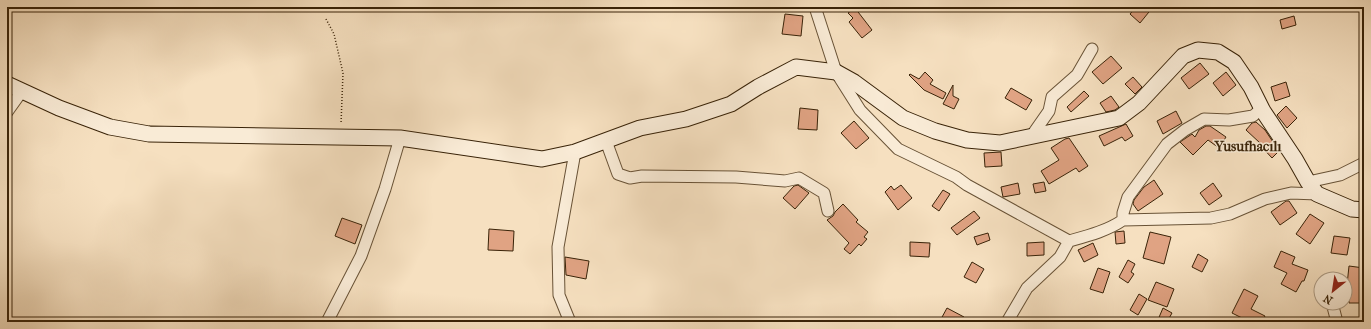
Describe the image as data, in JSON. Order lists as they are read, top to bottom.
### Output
{
  "districts": ["Yusufhacılı"],
  "north": "bottom left"
}
